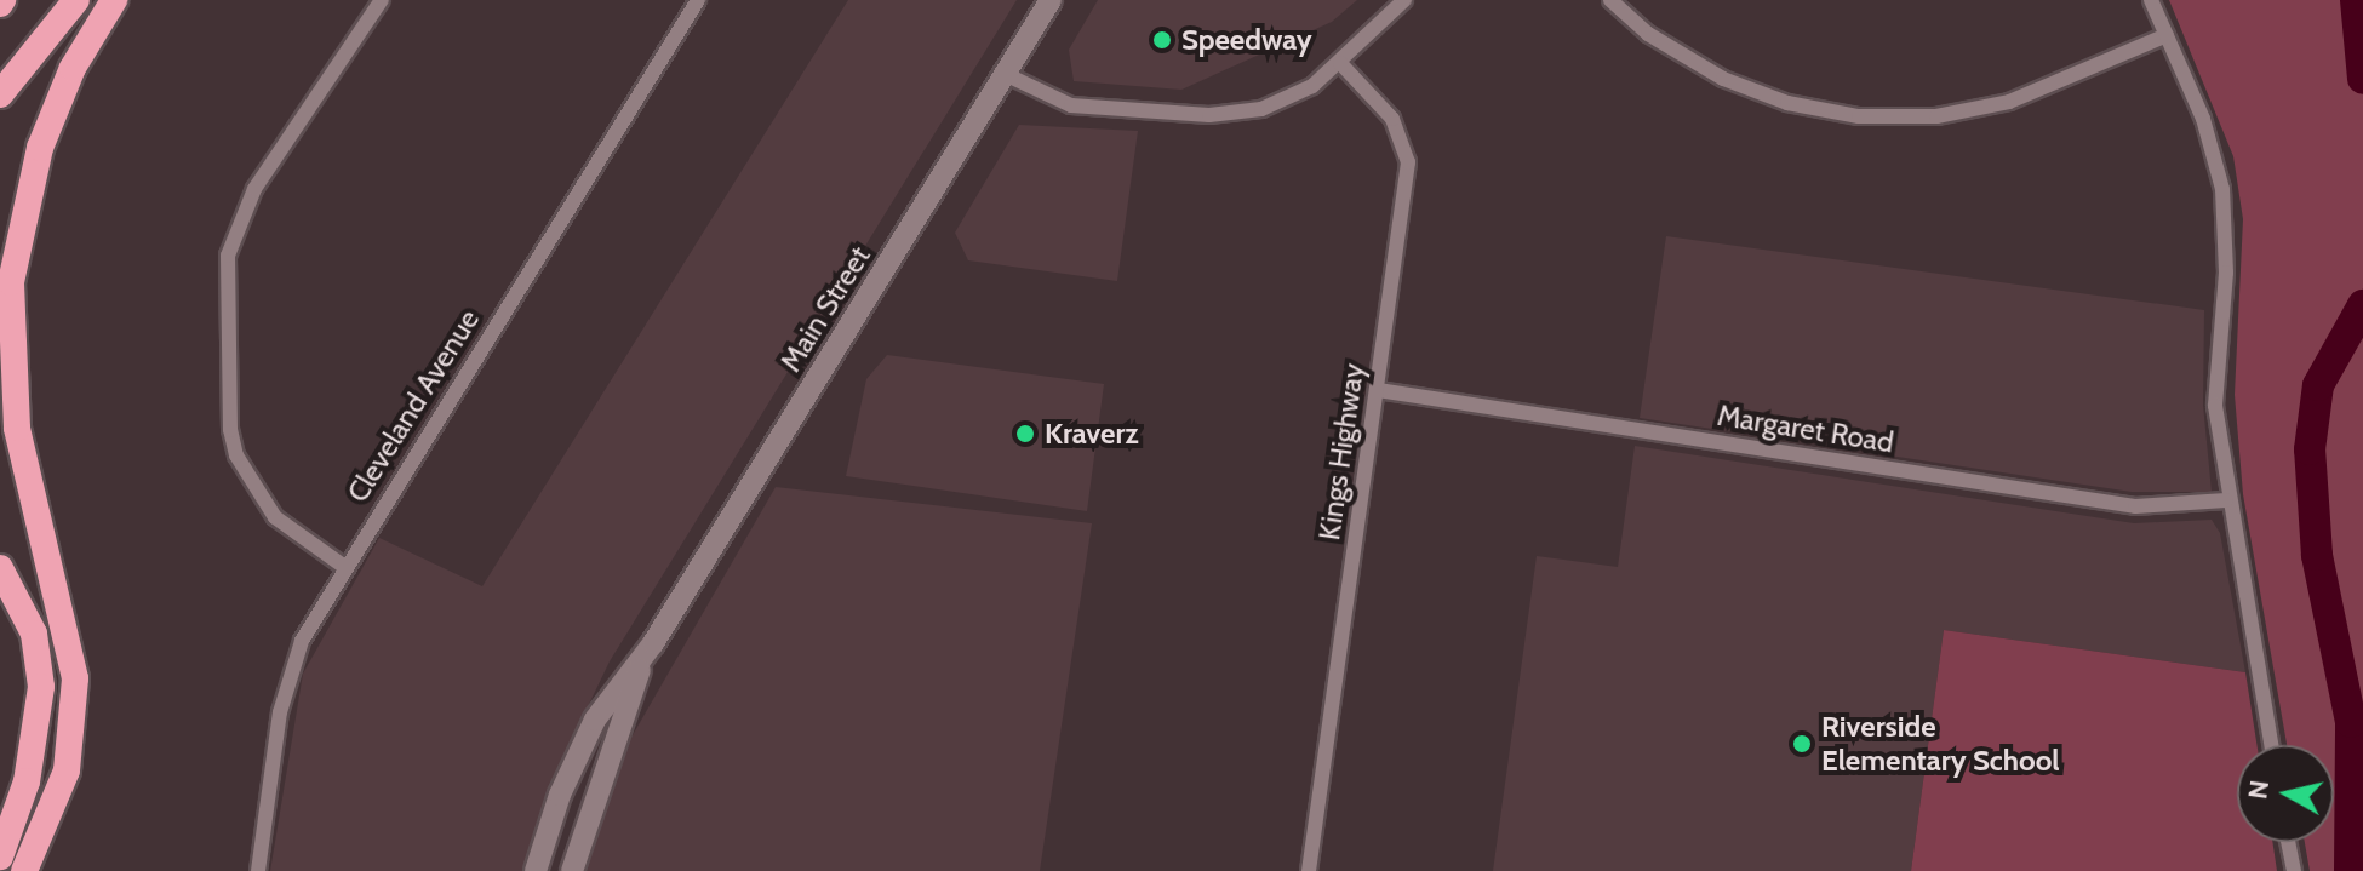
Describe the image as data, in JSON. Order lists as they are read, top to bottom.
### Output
{
  "streets": {
    "main road": ["Main Street"],
    "street": ["Cleveland Avenue", "Margaret Road", "Kings Highway"]
  },
  "crossings": [
    ["Margaret Road", "Kings Highway"]
  ],
  "places": ["Speedway", "Kraverz", "Riverside Elementary School"],
  "north": "left"
}
